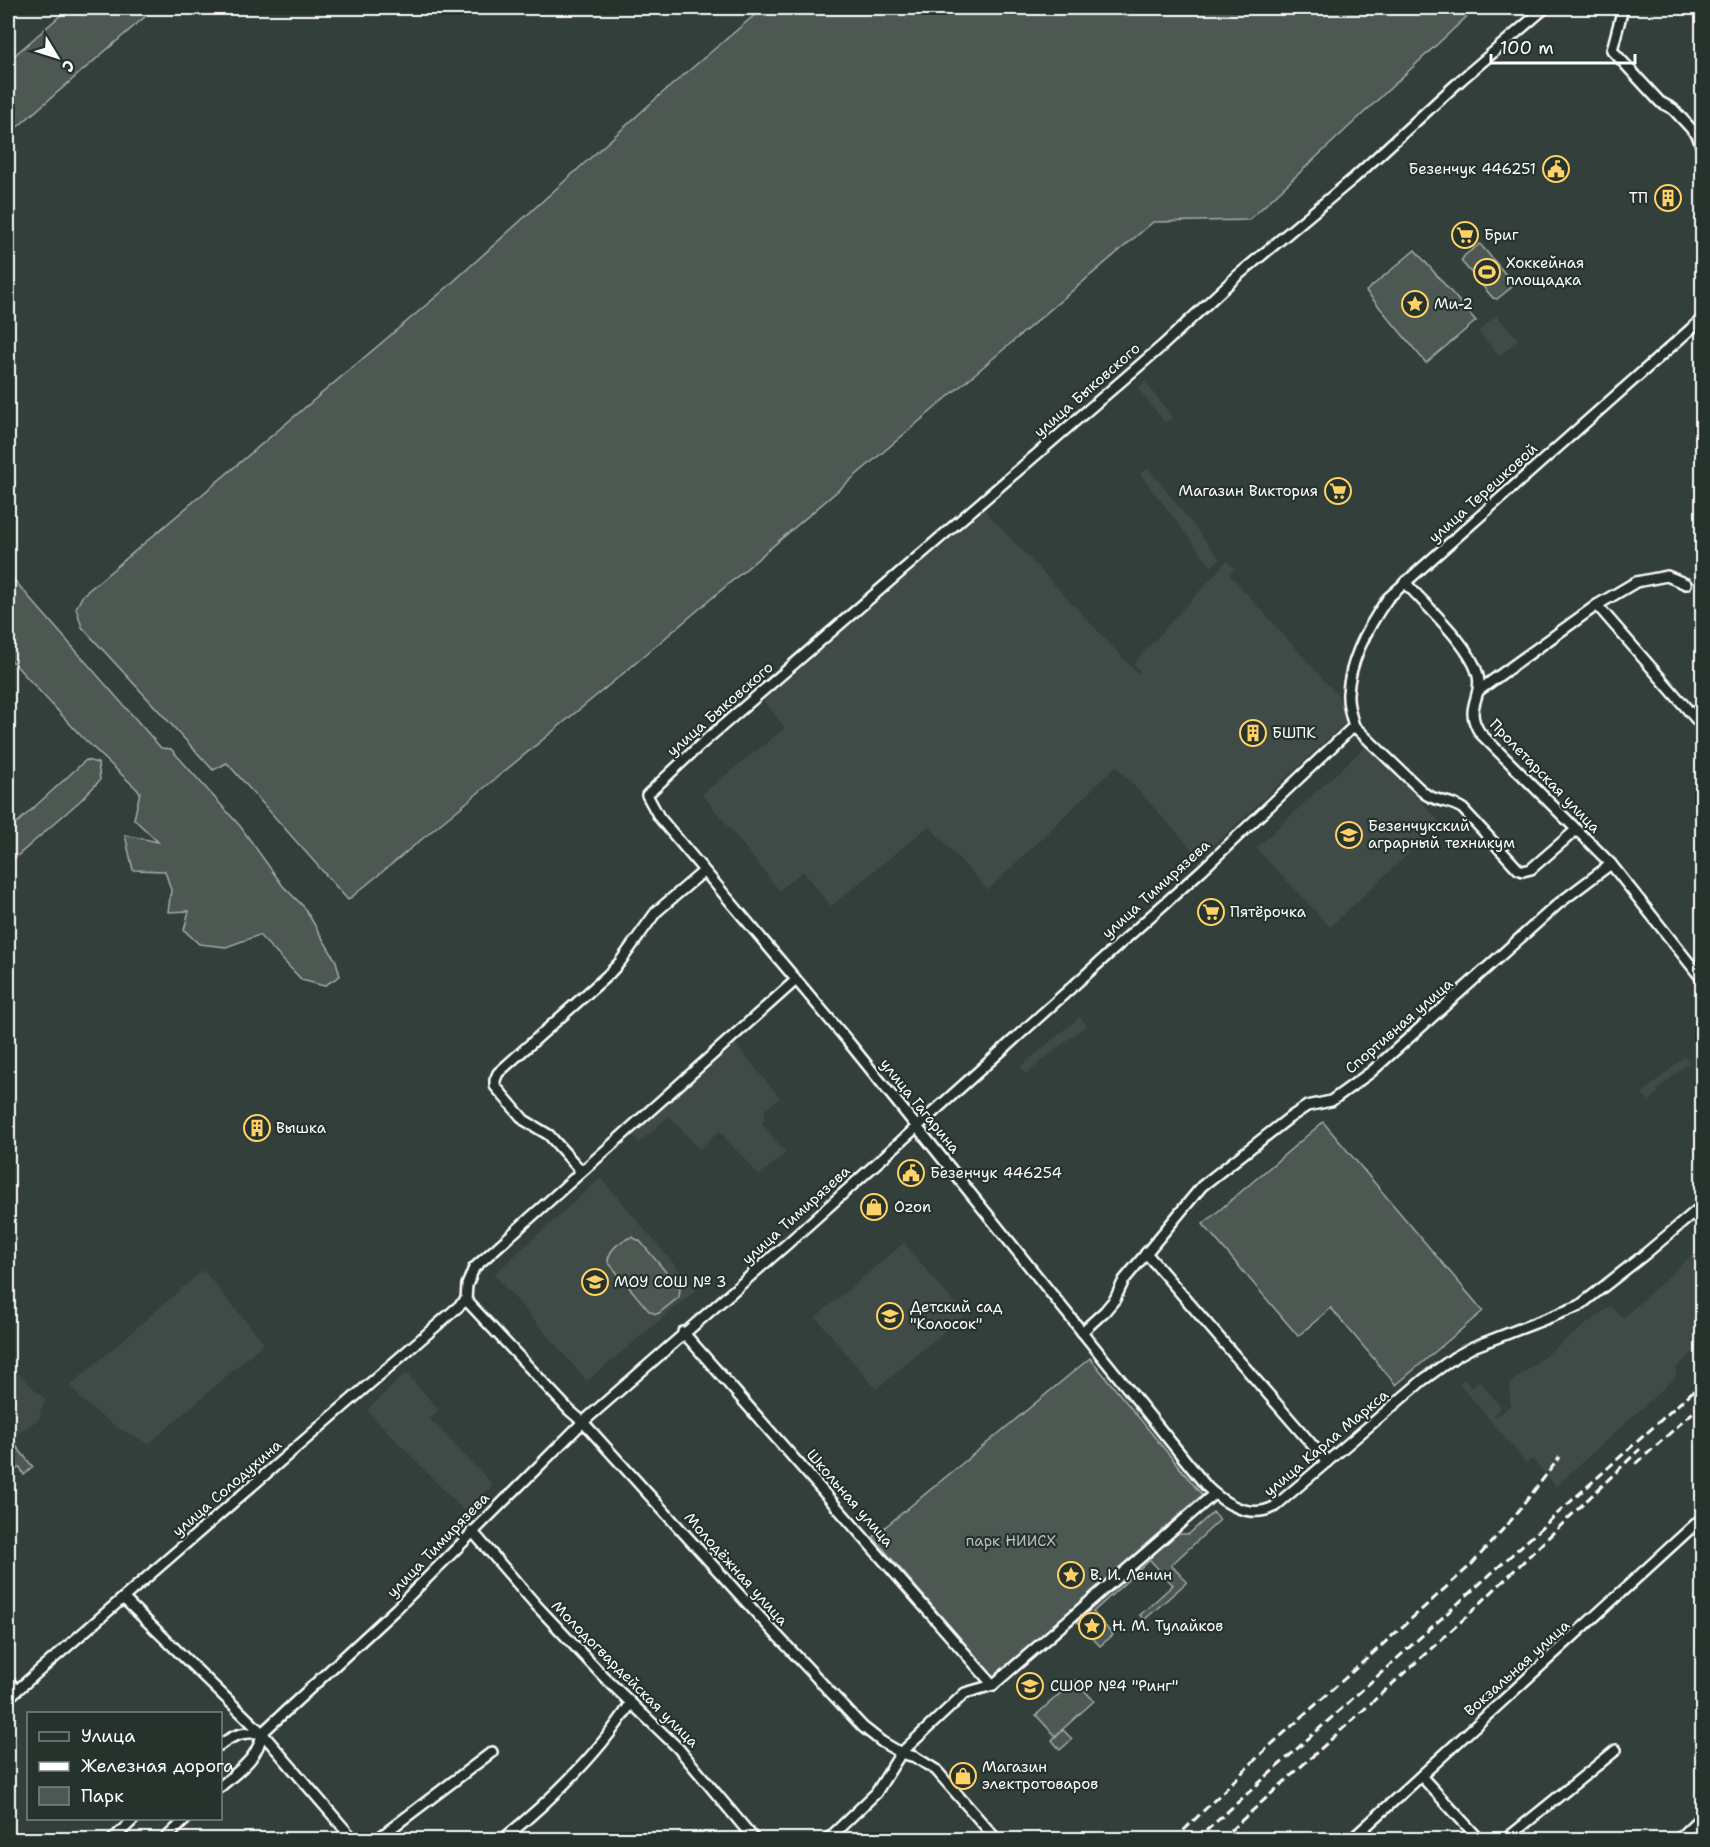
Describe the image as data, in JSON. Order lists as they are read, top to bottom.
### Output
{
  "streets": {
    "street": [
      "улица Быковского",
      "улица Терешковой",
      "Пролетарская улица",
      "улица Тимирязева",
      "Спортивная улица",
      "улица Гагарина",
      "улица Карла Маркса",
      "улица Солодухина",
      "Школьная улица",
      "Молодёжная улица",
      "Вокзальная улица",
      "Молодогвардейская улица"
    ]
  },
  "crossings": [
    ["улица Быковского", "улица Гагарина"],
    ["улица Терешковой", "Пролетарская улица"],
    ["улица Терешковой", "улица Тимирязева"],
    ["Пролетарская улица", "Спортивная улица"],
    ["улица Тимирязева", "улица Гагарина"],
    ["улица Тимирязева", "Школьная улица"],
    ["улица Тимирязева", "Молодёжная улица"],
    ["улица Тимирязева", "Молодогвардейская улица"],
    ["Спортивная улица", "улица Гагарина"],
    ["улица Гагарина", "улица Карла Маркса"],
    ["улица Солодухина", "Молодёжная улица"]
  ],
  "parks": ["парк НИИСХ"],
  "places": {
    "public building": ["Безенчук 446251", "Безенчук 446254"],
    "building": ["ТП", "БШПК", "Вышка"],
    "supermarket": ["Бриг", "Магазин Виктория", "Пятёрочка"],
    "sports": ["Хоккейная площадка"],
    "place": ["Ми-2", "В. И. Ленин", "Н. М. Тулайков"],
    "school or university": [
      "Безенчукский аграрный техникум",
      "МОУ СОШ № 3",
      "Детский сад \"Колосок\"",
      "СШОР №4 \"Ринг\""
    ],
    "shop": ["Ozon", "Магазин электротоваров"]
  },
  "legend": ["Улица", "Железная дорога", "Парк"],
  "scale_bar": "100 m",
  "north": "bottom right"
}
